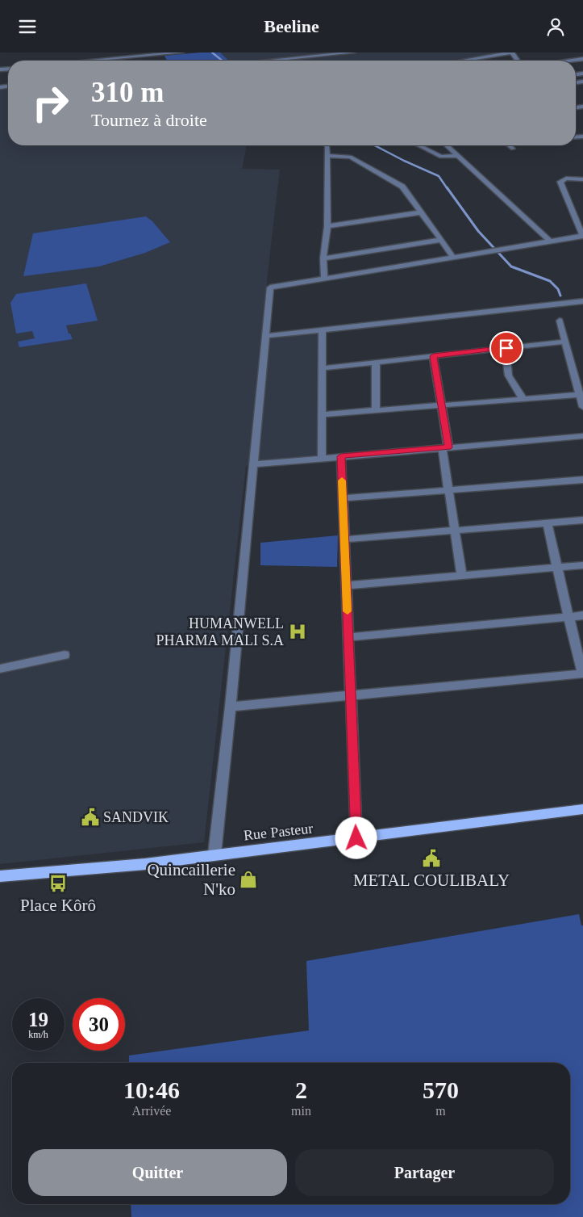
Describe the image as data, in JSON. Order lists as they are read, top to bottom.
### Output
{
  "streets": {
    "main road": ["Rue Pasteur"]
  },
  "places": {
    "hospital": ["HUMANWELL PHARMA MALI S.A"],
    "public building": ["SANDVIK", "METAL COULIBALY"],
    "shop": ["Quincaillerie N'ko"],
    "bus stop": ["Place Kôrô"]
  },
  "page": {
    "header": "Beeline",
    "turn": ["310 m", "Tournez à droite"],
    "speed": "19 km/h",
    "limit": "30",
    "eta": [
      "10:46",
      "Arrivée",
      "2",
      "min",
      "570",
      "m"
    ],
    "buttons": ["Quitter", "Partager"]
  }
}
